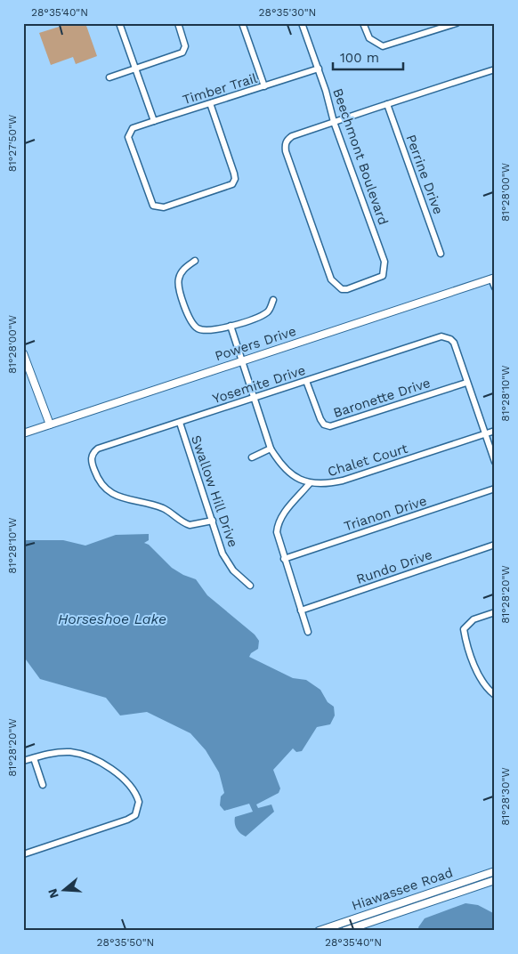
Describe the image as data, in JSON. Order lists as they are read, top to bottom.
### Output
{
  "streets": {
    "street": [
      "Timber Trail",
      "Beechmont Boulevard",
      "Perrine Drive",
      "Powers Drive",
      "Yosemite Drive",
      "Baronette Drive",
      "Chalet Court",
      "Swallow Hill Drive",
      "Trianon Drive",
      "Rundo Drive",
      "Hiawassee Road"
    ]
  },
  "crossings": [
    ["Timber Trail", "Beechmont Boulevard"],
    ["Powers Drive", "Chalet Court"],
    ["Yosemite Drive", "Baronette Drive"],
    ["Yosemite Drive", "Chalet Court"],
    ["Yosemite Drive", "Swallow Hill Drive"]
  ],
  "water": ["Horseshoe Lake"],
  "scale_bar": "100 m",
  "north": "left",
  "coordinates": [
    "28°35'40\"N",
    "28°35'30\"N",
    "81°27'50\"W",
    "81°28'00\"W",
    "81°28'10\"W",
    "81°28'20\"W",
    "81°28'30\"W",
    "28°35'50\"N"
  ]
}
